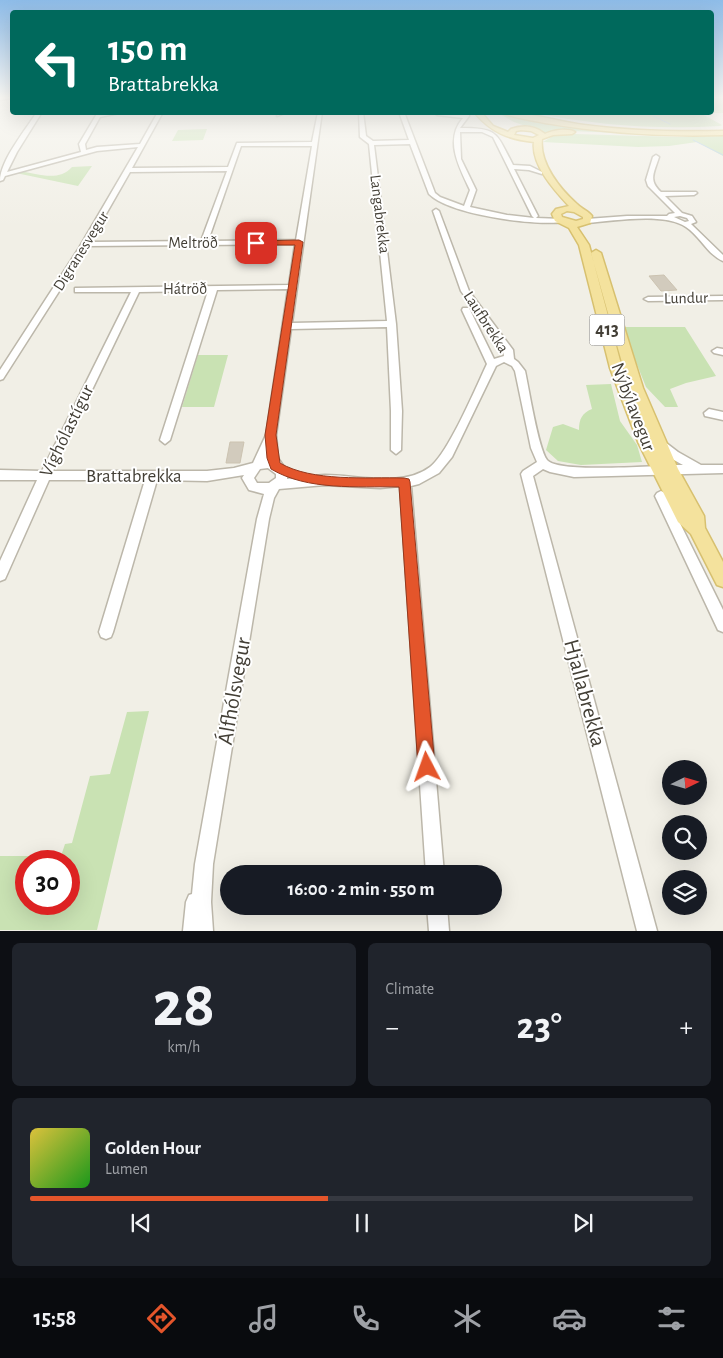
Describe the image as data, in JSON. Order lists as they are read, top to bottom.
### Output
{
  "streets": {
    "main road": ["413", "Nýbýlavegur"],
    "street": [
      "Langabrekka",
      "Meltröð",
      "Digranesvegur",
      "Hátröð",
      "Lundur",
      "Laufbrekka",
      "Víghólastígur",
      "Brattabrekka",
      "Álfhólsvegur",
      "Hjallabrekka"
    ]
  },
  "crossings": [
    ["Meltröð", "Digranesvegur"],
    ["Hátröð", "Víghólastígur"],
    ["413", "Nýbýlavegur"],
    ["Víghólastígur", "Brattabrekka"],
    ["Brattabrekka", "Álfhólsvegur"]
  ],
  "north": "right",
  "page": {
    "turn": ["150 m", "Brattabrekka"],
    "limit": "30",
    "trip": "16:00 · 2 min · 550 m",
    "tile": [
      ["28", "km/h"],
      "Climate"
    ],
    "heat": ["−", "23°", "+"],
    "song": ["Golden Hour", "Lumen"],
    "tabs": "15:58"
  }
}
